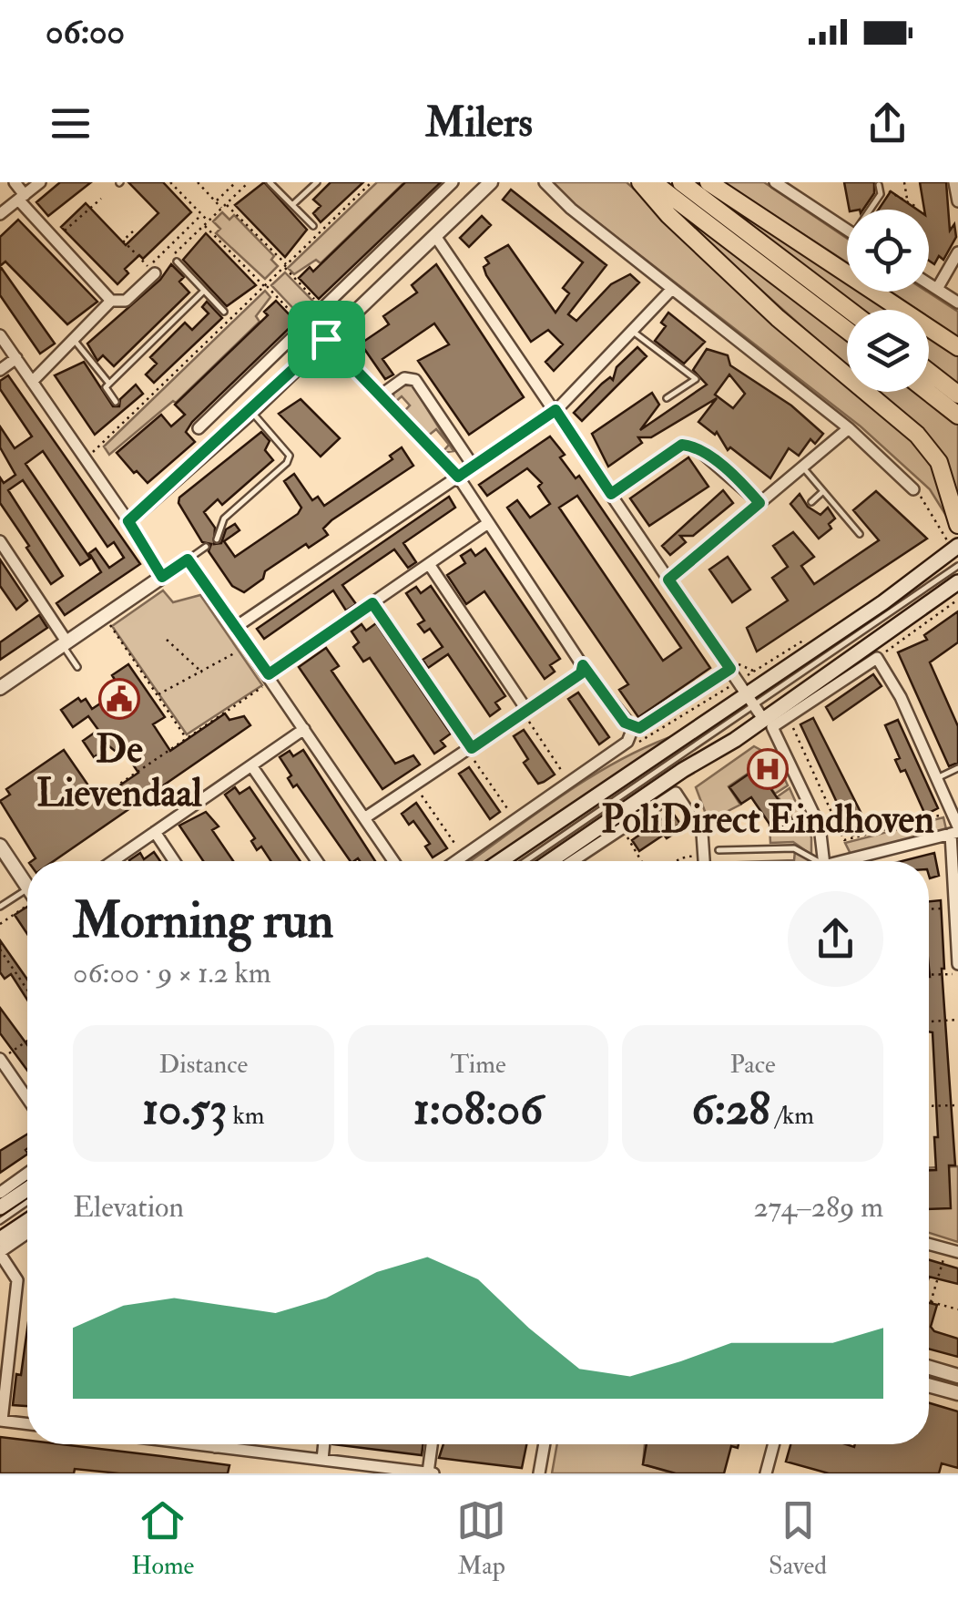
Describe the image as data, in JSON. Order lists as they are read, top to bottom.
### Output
{
  "places": {
    "public building": ["De Lievendaal"],
    "hospital": ["PoliDirect Eindhoven"]
  },
  "page": {
    "status": "06:00",
    "header": "Milers",
    "heading": ["Morning run", "06:00 · 9 × 1.2 km"],
    "stats": [
      ["Distance", "10.53 km"],
      ["Time", "1:08:06"],
      ["Pace", "6:28 /km"]
    ],
    "chart": ["Elevation", "274–289 m"],
    "tabs": ["Home", "Map", "Saved"]
  }
}
